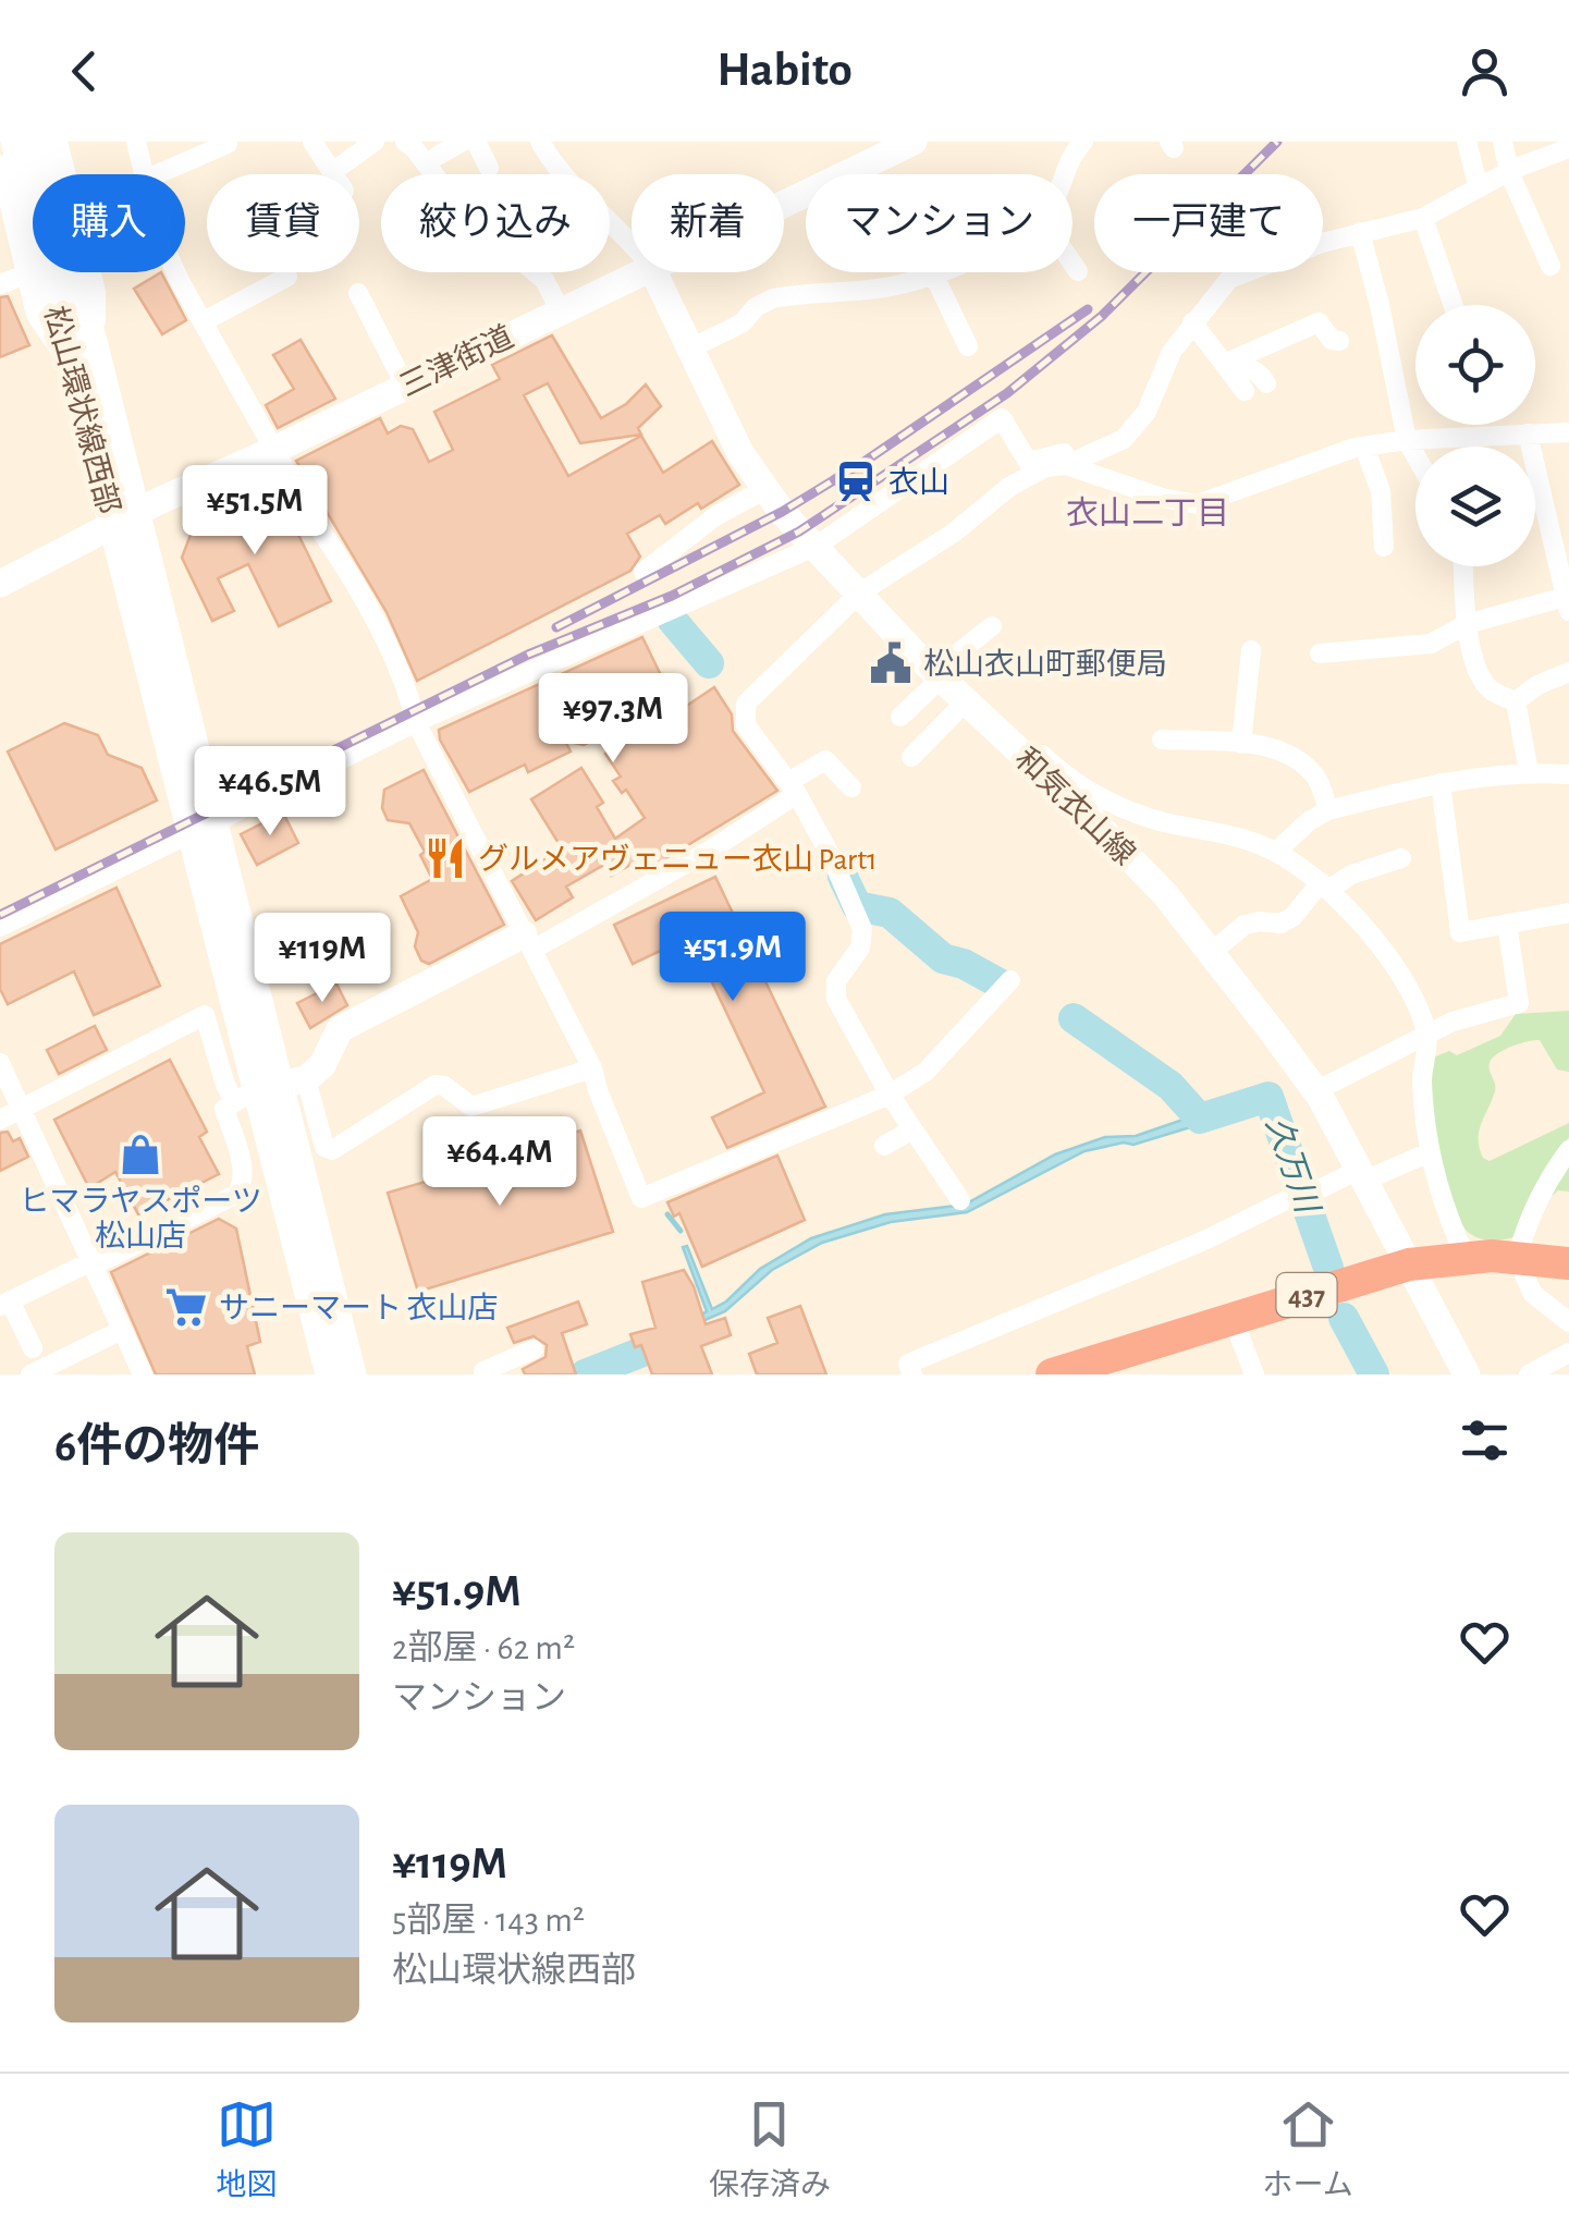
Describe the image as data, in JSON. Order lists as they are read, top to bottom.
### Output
{
  "streets": {
    "highway": ["437"],
    "street": ["三津街道", "松山環状線西部", "和気衣山線"]
  },
  "crossings": [
    ["三津街道", "松山環状線西部"],
    ["和気衣山線", "437"]
  ],
  "districts": ["衣山二丁目"],
  "water": ["久万川"],
  "places": {
    "station": ["衣山"],
    "public building": ["松山衣山町郵便局"],
    "restaurant": ["グルメアヴェニュー衣山 Part1"],
    "shop": ["ヒマラヤスポーツ 松山店"],
    "supermarket": ["サニーマート 衣山店"]
  },
  "page": {
    "header": "Habito",
    "chip": [
      "購入",
      "賃貸",
      "絞り込み",
      "新着",
      "マンション",
      "一戸建て"
    ],
    "price": [
      "¥51.5M",
      "¥97.3M",
      "¥46.5M",
      "¥51.9M",
      "¥119M",
      "¥64.4M"
    ],
    "heading": "6件の物件",
    "list": [
      {
        "name": "¥51.9M",
        "note": "2部屋 · 62 m² · マンション"
      },
      {
        "name": "¥119M",
        "note": "5部屋 · 143 m² · 松山環状線西部"
      }
    ],
    "tabs": ["地図", "保存済み", "ホーム"]
  }
}
